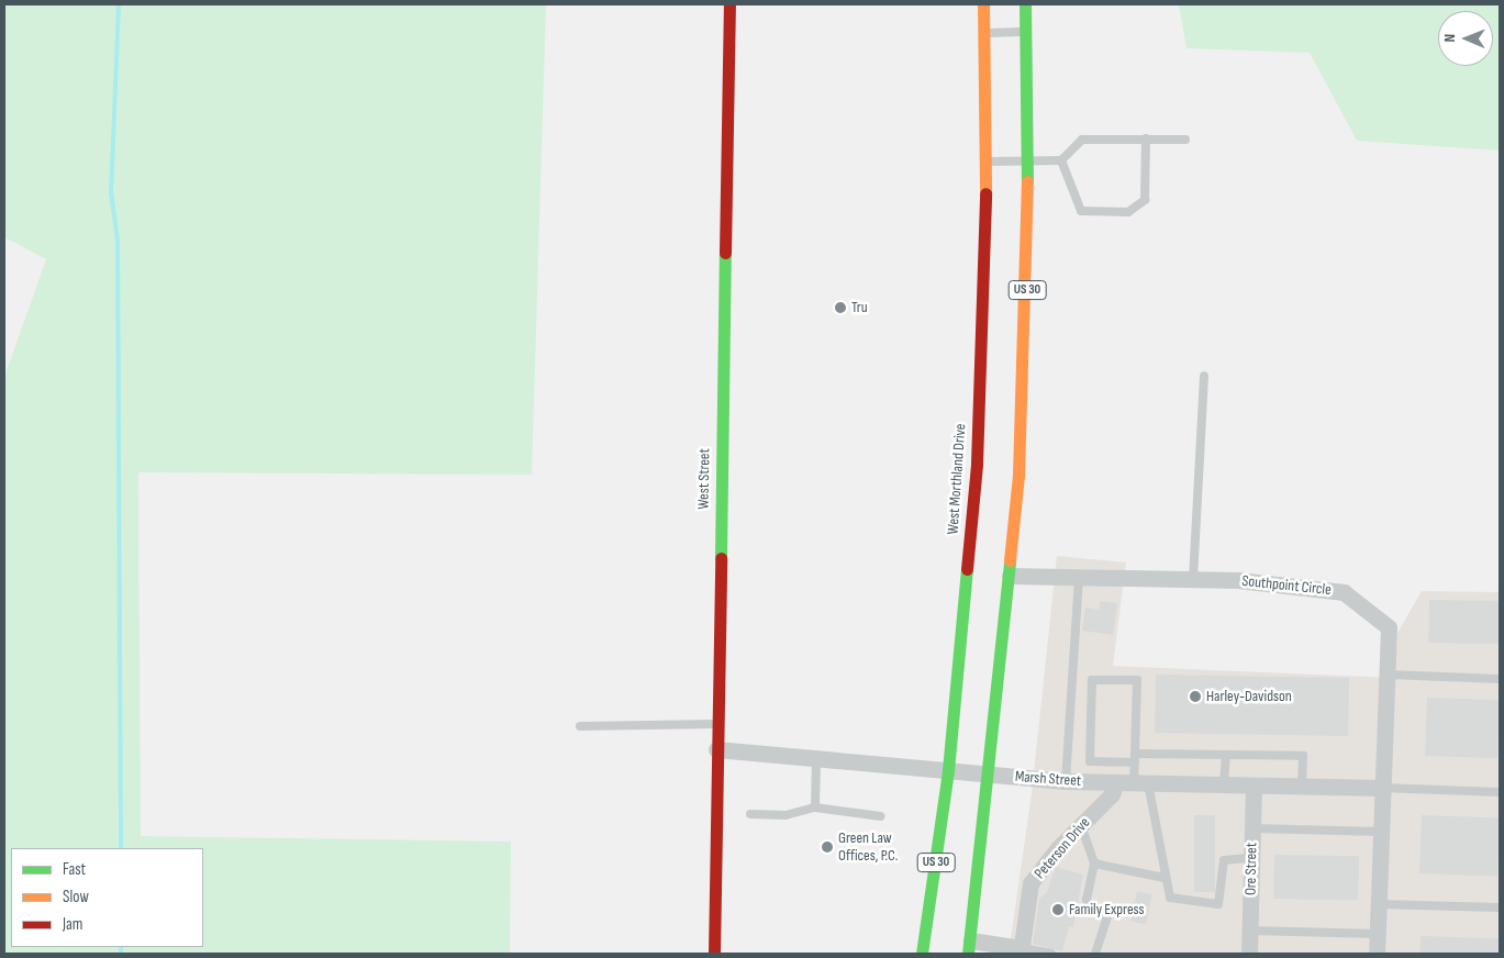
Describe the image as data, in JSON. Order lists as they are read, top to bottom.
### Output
{
  "streets": {
    "main road": ["US 30", "West Street", "West Morthland Drive"],
    "street": [
      "Southpoint Circle",
      "Marsh Street",
      "Peterson Drive",
      "Ore Street"
    ]
  },
  "crossings": [
    ["US 30", "Southpoint Circle"],
    ["US 30", "Marsh Street"],
    ["West Street", "Marsh Street"],
    ["West Morthland Drive", "Marsh Street"],
    ["Southpoint Circle", "Marsh Street"],
    ["Marsh Street", "Peterson Drive"],
    ["Marsh Street", "Ore Street"]
  ],
  "places": [
    "Tru",
    "Harley-Davidson",
    "Green Law Offices, P.C.",
    "Family Express"
  ],
  "legend": ["Fast", "Slow", "Jam"],
  "north": "left"
}
